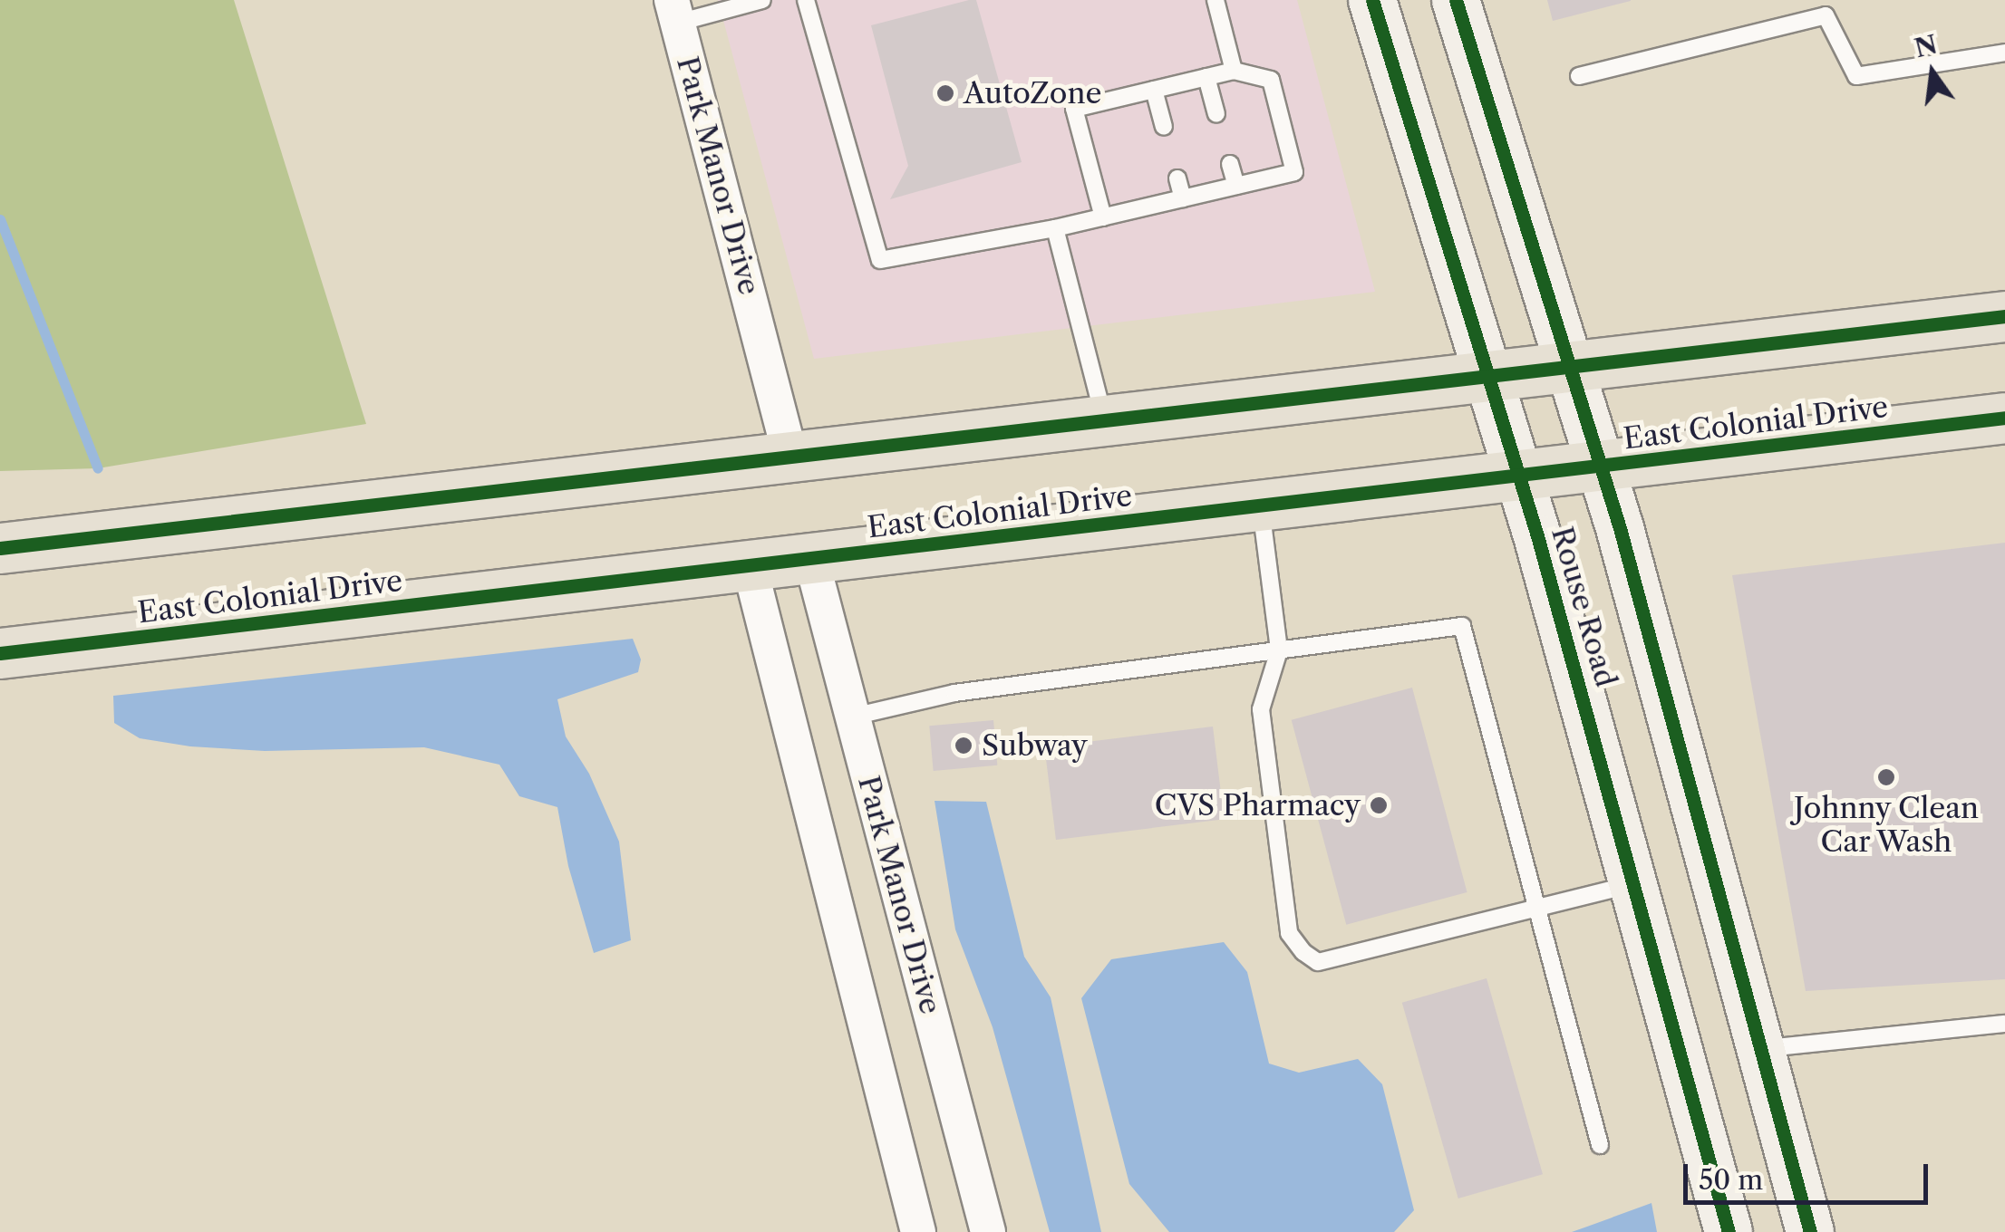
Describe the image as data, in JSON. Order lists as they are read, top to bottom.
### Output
{
  "streets": {
    "highway": ["East Colonial Drive"],
    "street": ["Park Manor Drive", "Rouse Road"]
  },
  "crossings": [
    ["Park Manor Drive", "East Colonial Drive"],
    ["East Colonial Drive", "Rouse Road"]
  ],
  "places": [
    "AutoZone",
    "Subway",
    "Johnny Clean Car Wash",
    "CVS Pharmacy"
  ],
  "scale_bar": "50 m",
  "north": "top"
}
